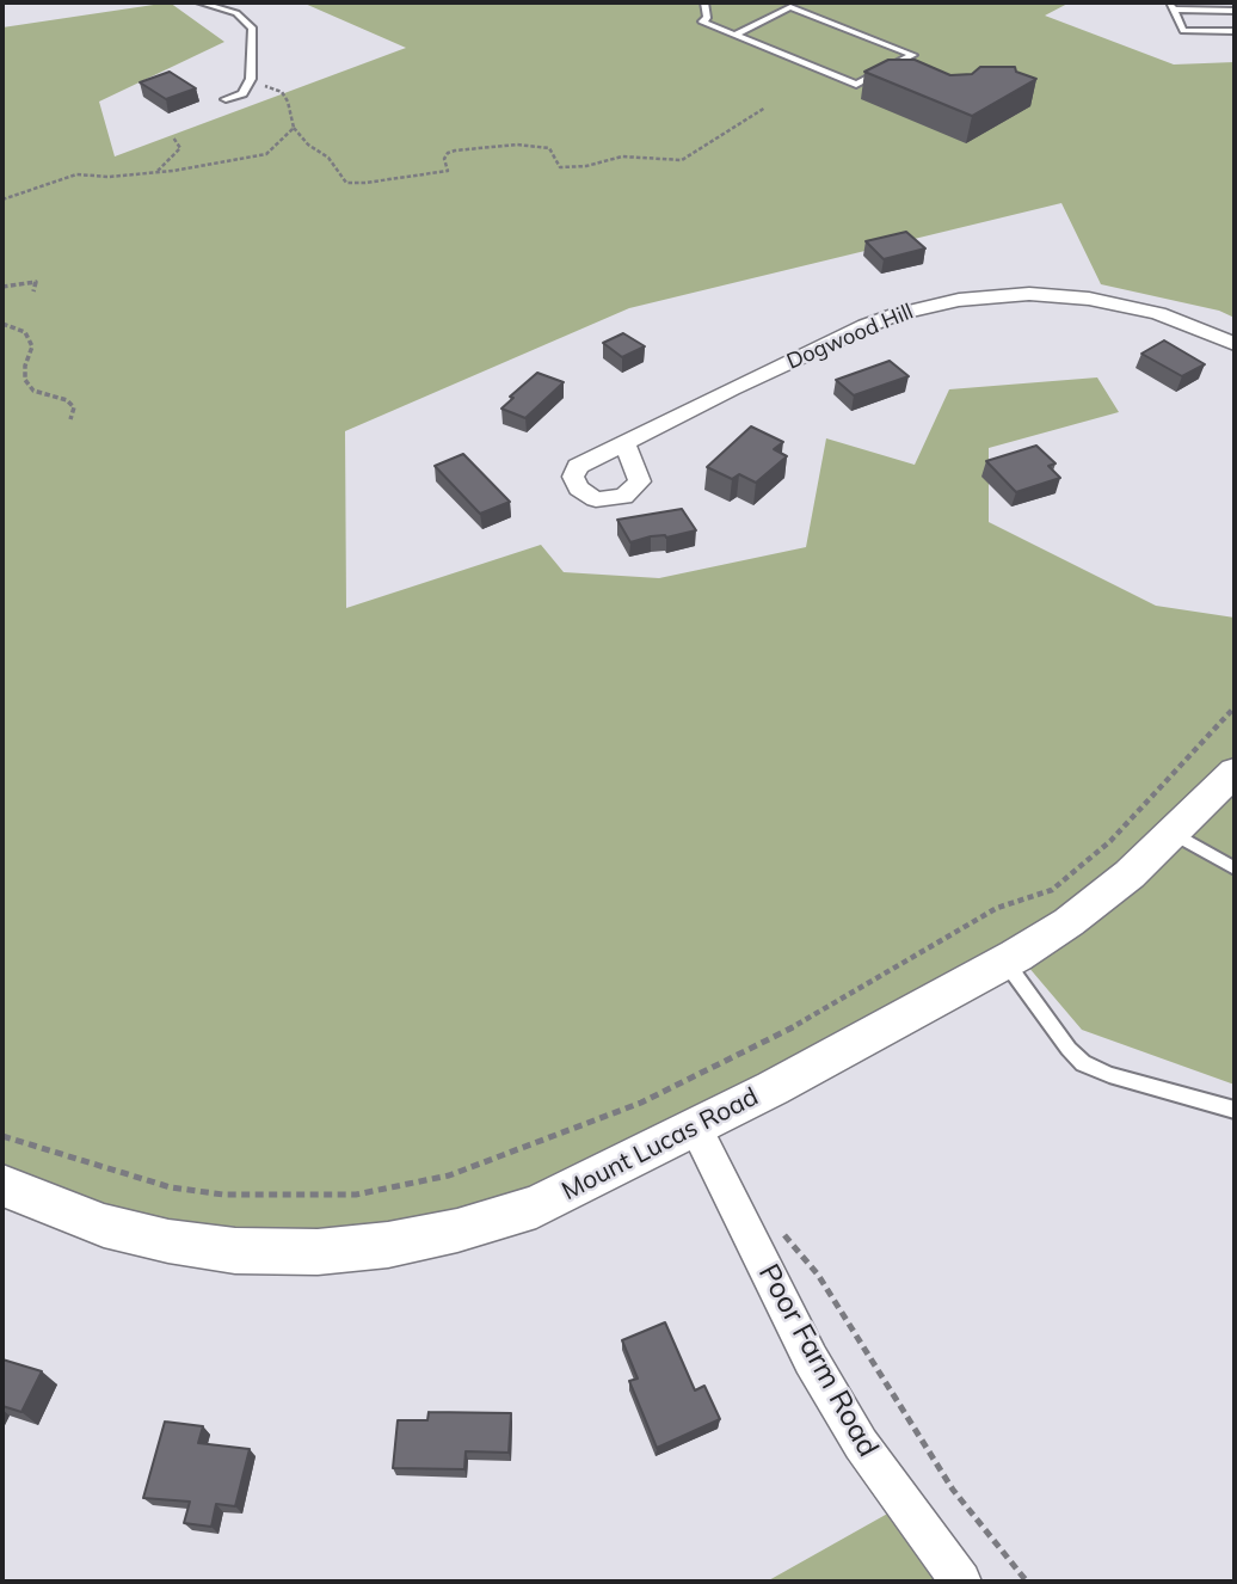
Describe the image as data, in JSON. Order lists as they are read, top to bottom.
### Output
{
  "streets": {
    "street": ["Dogwood Hill", "Mount Lucas Road", "Poor Farm Road"]
  },
  "crossings": [
    ["Mount Lucas Road", "Poor Farm Road"]
  ]
}
